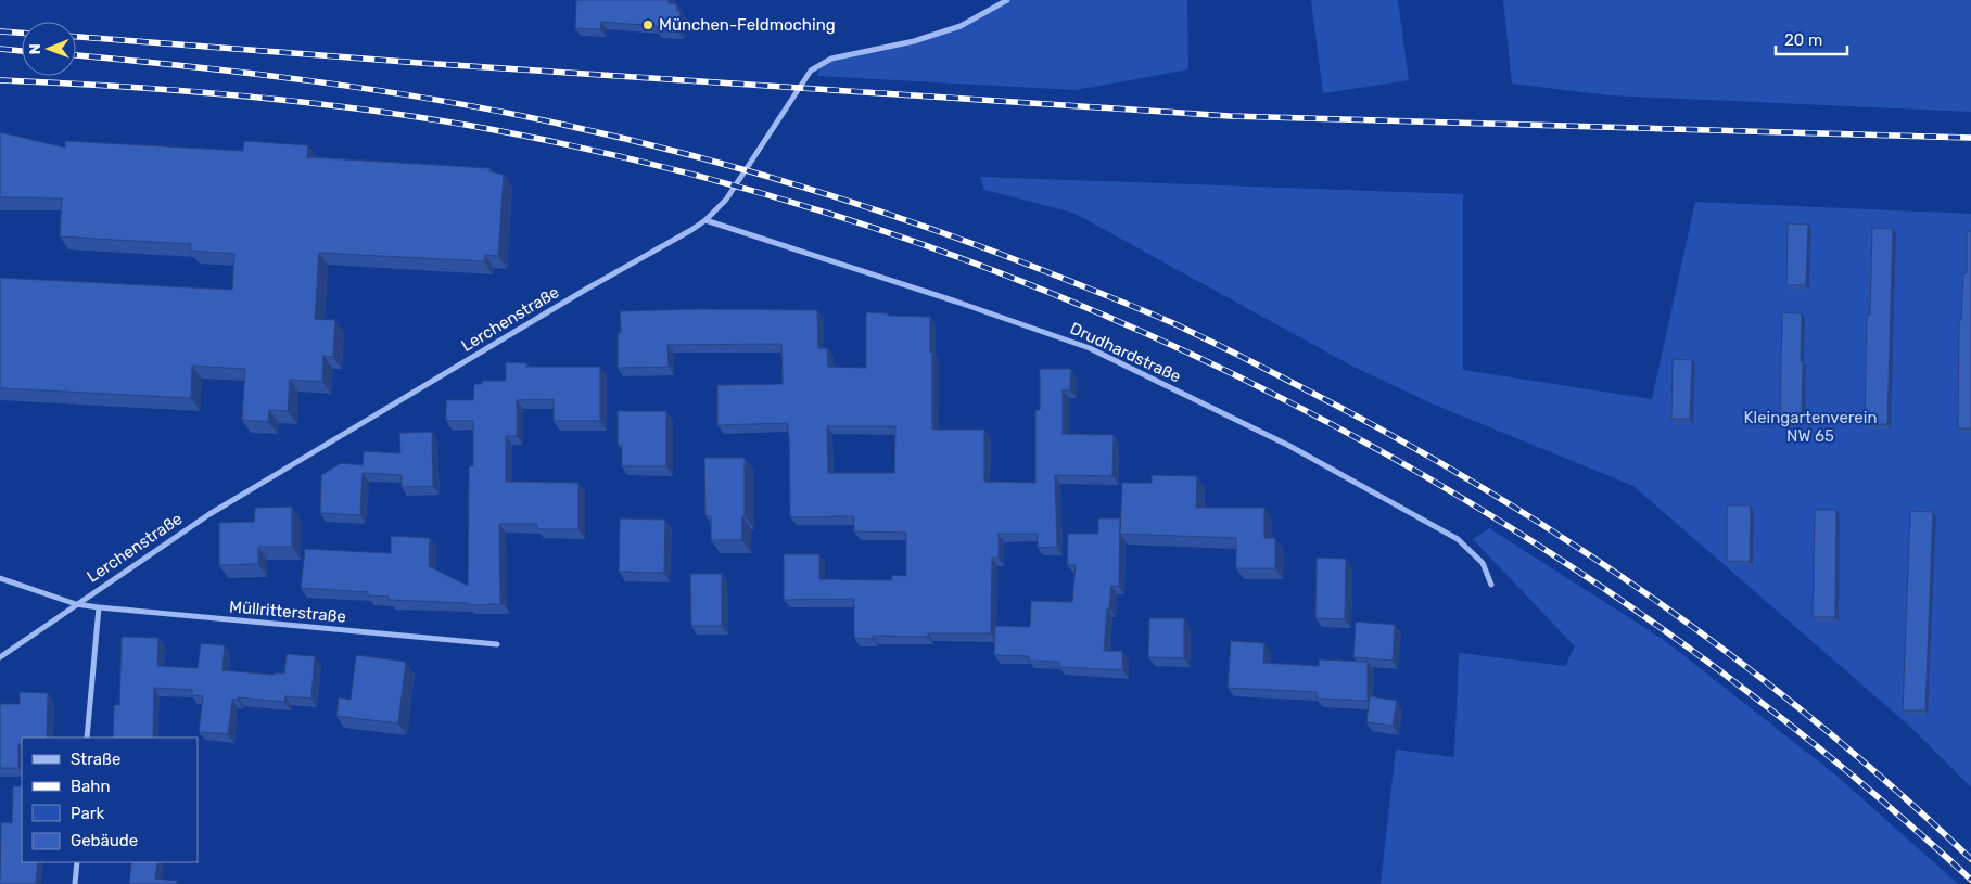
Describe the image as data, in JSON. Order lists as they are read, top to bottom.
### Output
{
  "streets": {
    "street": ["Lerchenstraße", "Drudhardstraße", "Müllritterstraße"]
  },
  "crossings": [
    ["Lerchenstraße", "Drudhardstraße"],
    ["Lerchenstraße", "Müllritterstraße"]
  ],
  "parks": ["Kleingartenverein NW 65"],
  "places": ["München-Feldmoching"],
  "legend": [
    "Straße",
    "Bahn",
    "Park",
    "Gebäude"
  ],
  "scale_bar": "20 m",
  "north": "left"
}
